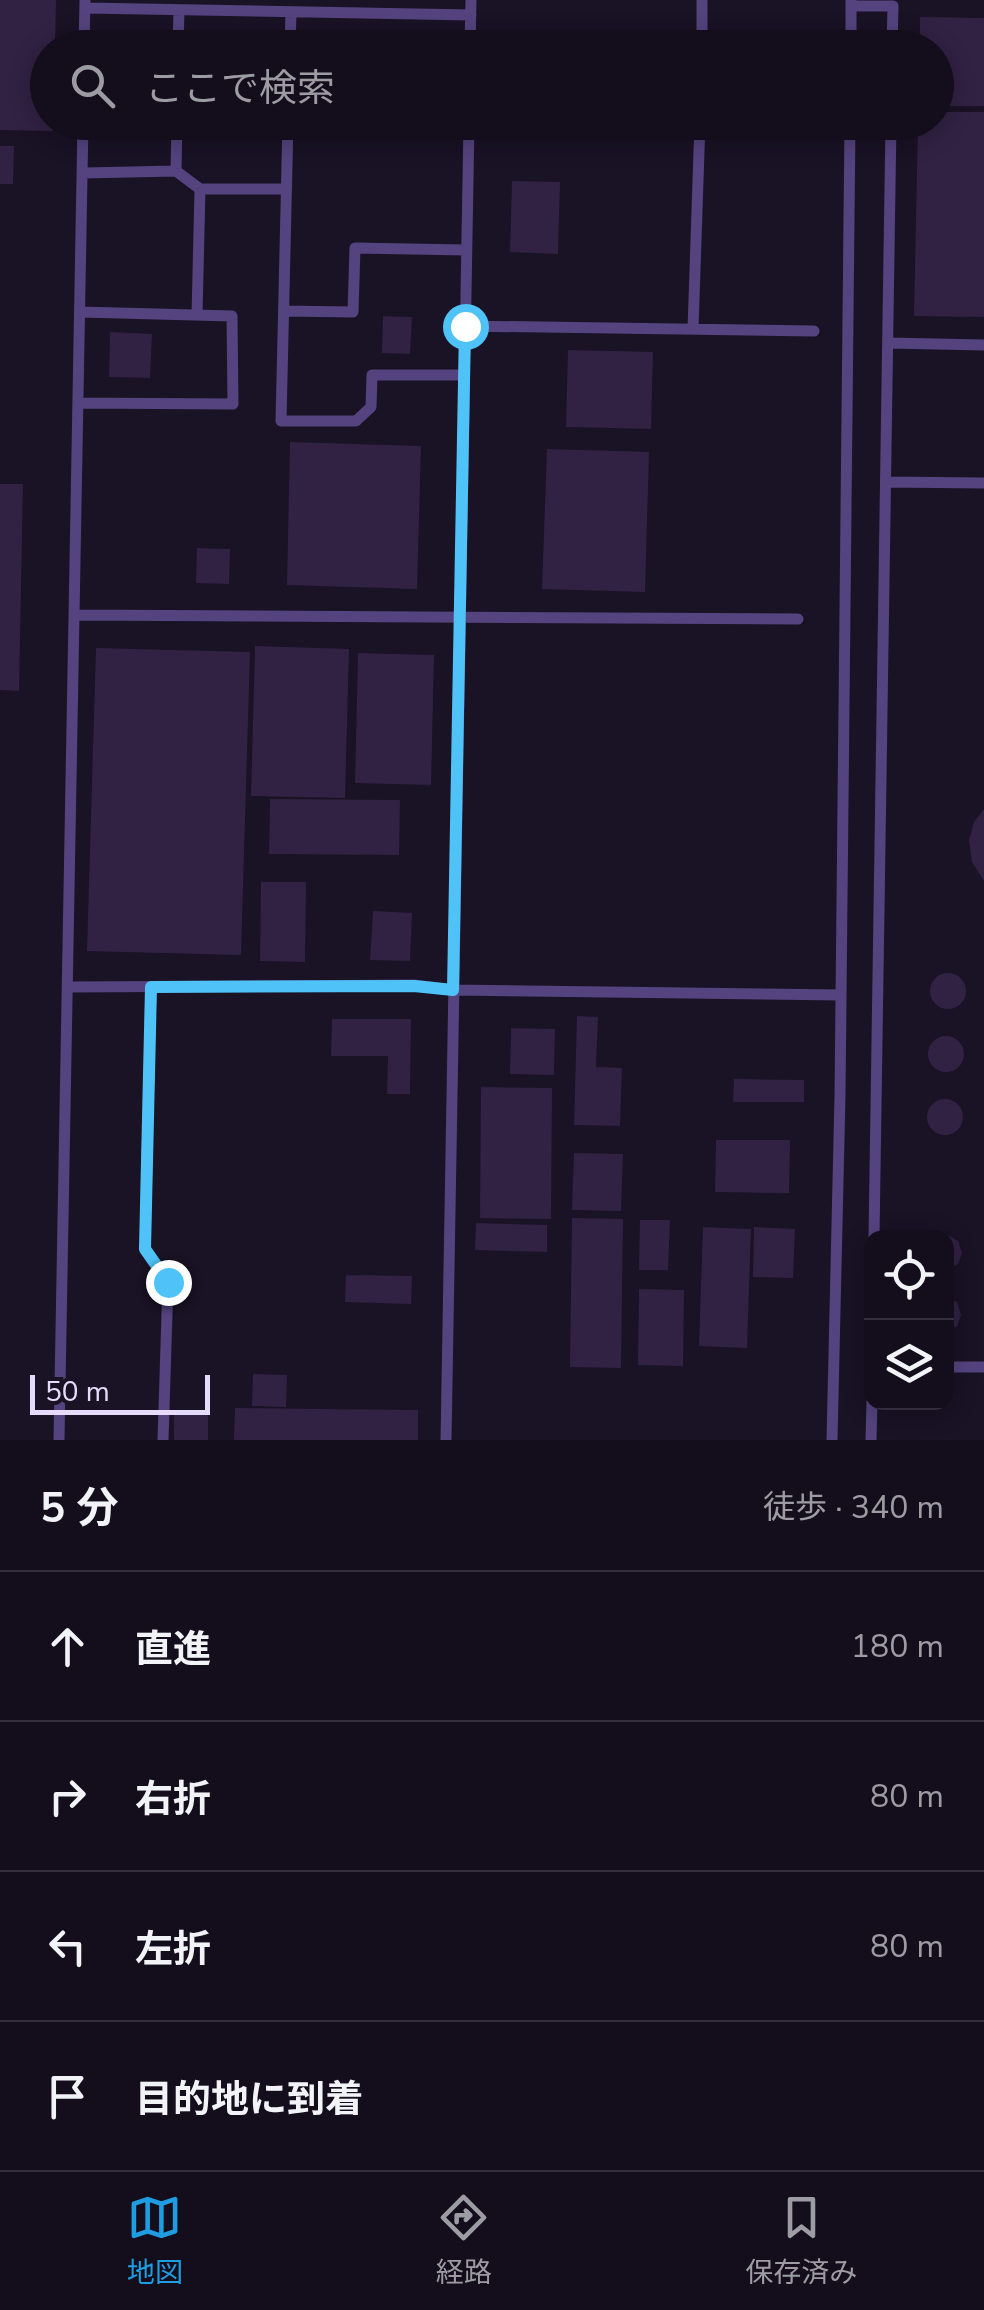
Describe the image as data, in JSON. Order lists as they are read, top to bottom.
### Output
{
  "scale_bar": "50 m",
  "page": {
    "search": "ここで検索",
    "scale": "50 m",
    "heading": ["5 分", "徒歩 · 340 m"],
    "list": [
      ["直進", "180 m"],
      ["右折", "80 m"],
      ["左折", "80 m"],
      "目的地に到着"
    ],
    "nav": ["地図", "経路", "保存済み"]
  }
}
